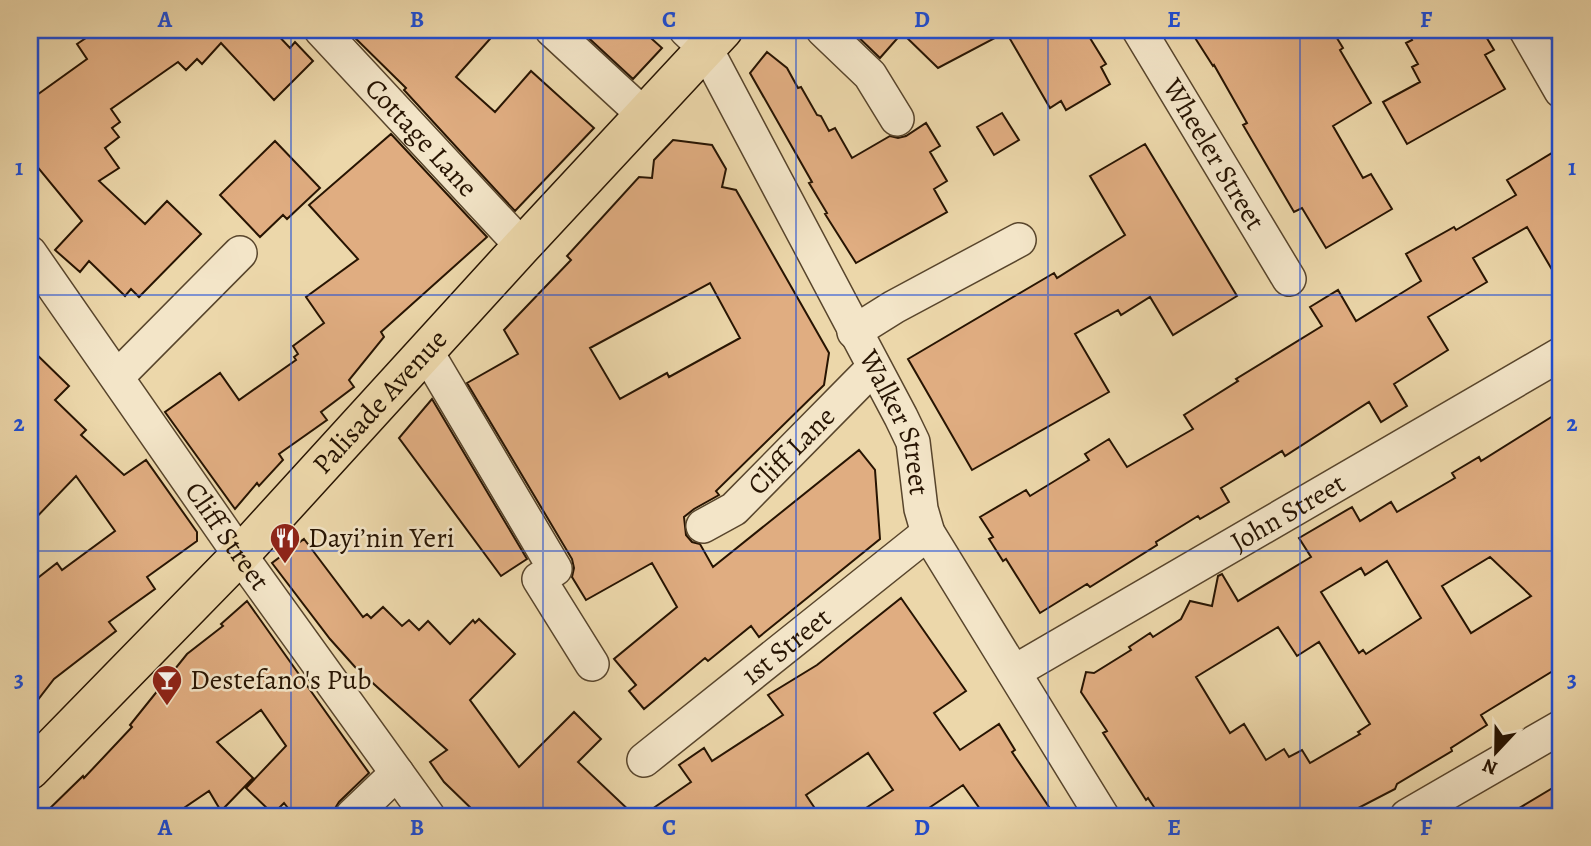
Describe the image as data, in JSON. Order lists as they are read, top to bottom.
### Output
{
  "streets": {
    "main road": ["Palisade Avenue"],
    "street": [
      "Cottage Lane",
      "Wheeler Street",
      "Walker Street",
      "Cliff Lane",
      "John Street",
      "Cliff Street",
      "1st Street"
    ]
  },
  "crossings": [
    ["Cottage Lane", "Palisade Avenue"],
    ["Palisade Avenue", "Walker Street"],
    ["Palisade Avenue", "Cliff Street"],
    ["Walker Street", "Cliff Lane"],
    ["Walker Street", "John Street"],
    ["Walker Street", "1st Street"]
  ],
  "places": {
    "restaurant": ["Dayi’nin Yeri"],
    "bar": ["Destefano's Pub"]
  },
  "north": "bottom",
  "grid": {
    "columns": [
      "A",
      "B",
      "C",
      "D",
      "E",
      "F"
    ],
    "rows": ["1", "2", "3"]
  }
}
